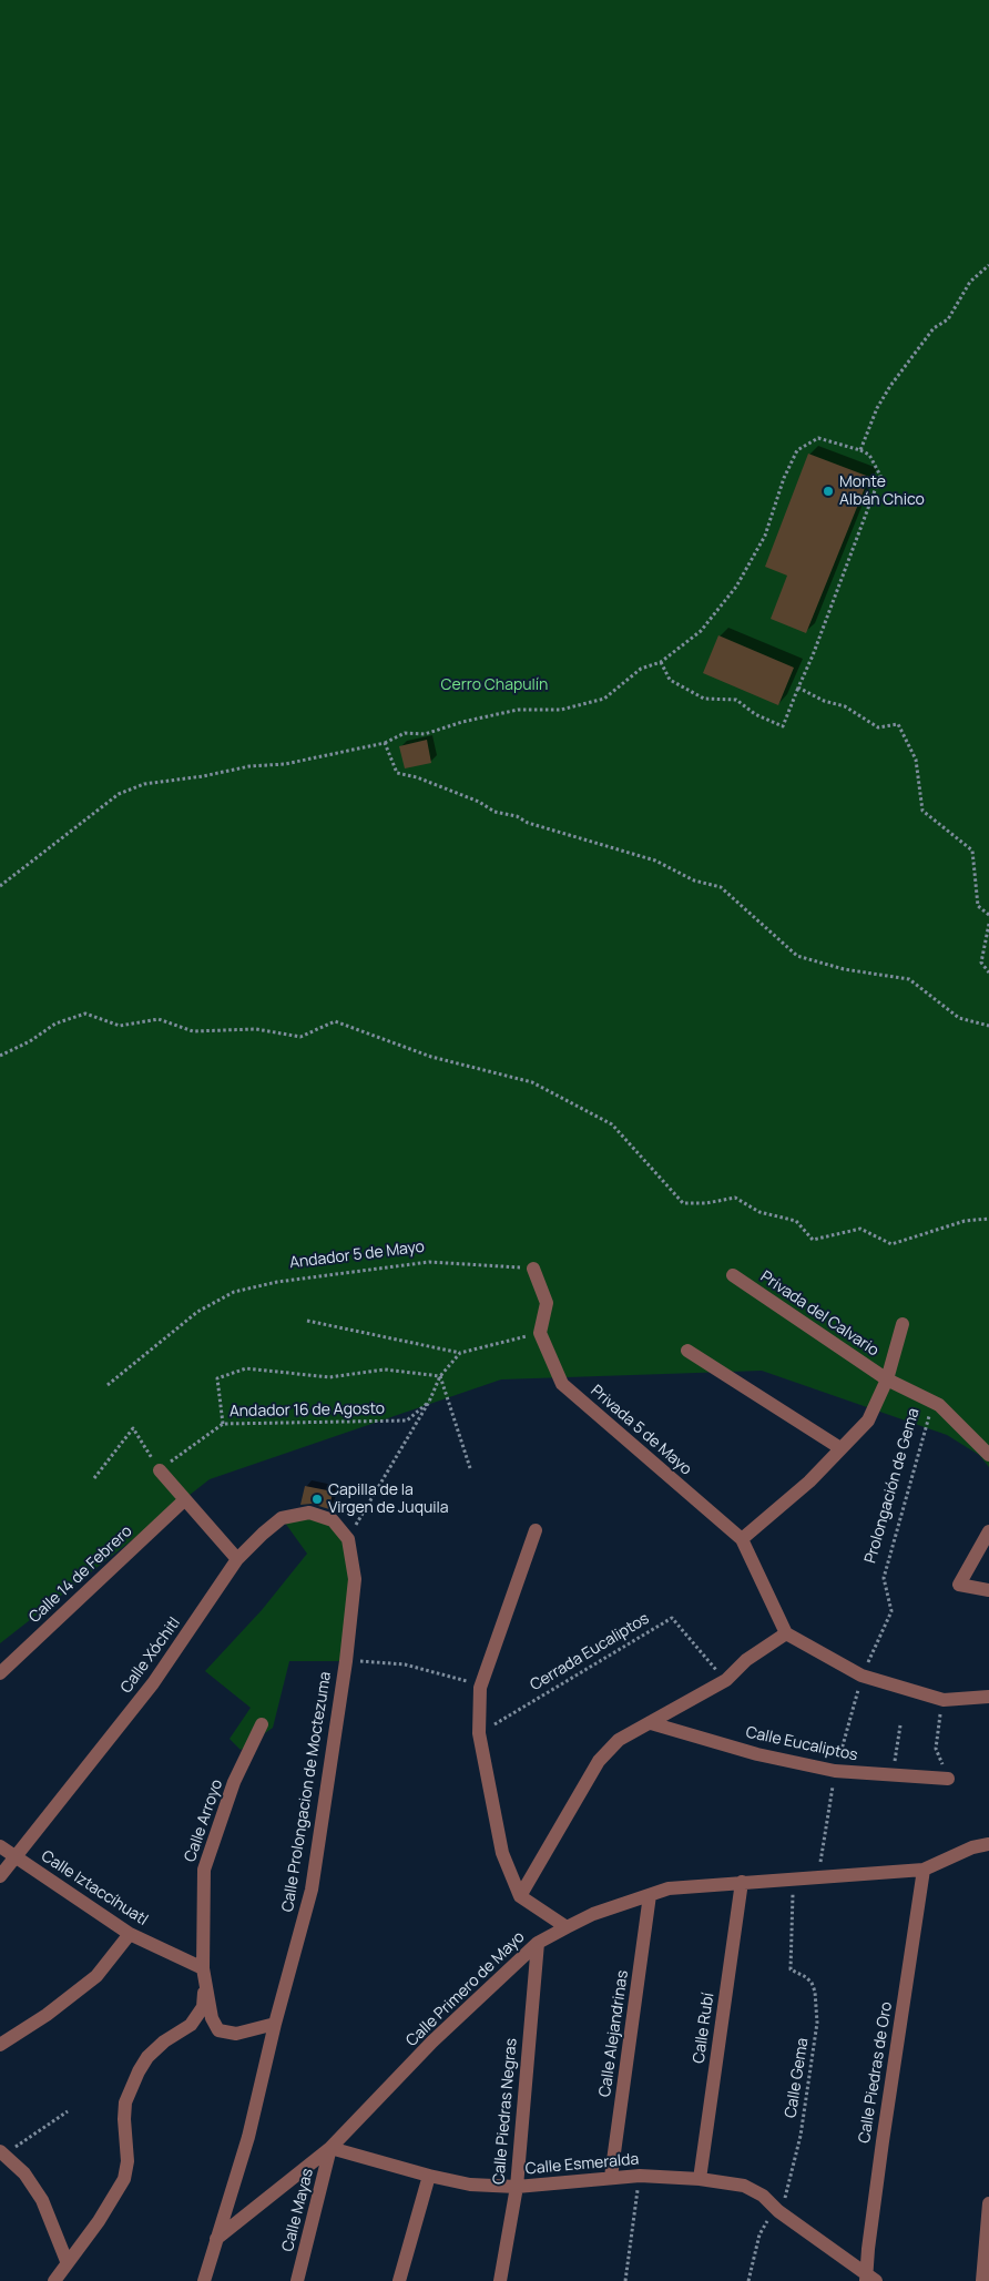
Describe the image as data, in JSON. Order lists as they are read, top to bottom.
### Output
{
  "streets": {
    "street": [
      "Privada del Calvario",
      "Privada 5 de Mayo",
      "Prolongación de Gema",
      "Calle 14 de Febrero",
      "Calle Xóchitl",
      "Calle Eucaliptos",
      "Calle Prolongacion de Moctezuma",
      "Calle Arroyo",
      "Calle Iztaccíhuatl",
      "Calle Primero de Mayo",
      "Calle Rubí",
      "Calle Alejandrinas",
      "Calle Piedras de Oro",
      "Calle Piedras Negras",
      "Calle Esmeralda",
      "Calle Mayas"
    ],
    "path": [
      "Andador 5 de Mayo",
      "Andador 16 de Agosto",
      "Cerrada Eucaliptos",
      "Calle Gema"
    ]
  },
  "crossings": [
    ["Privada del Calvario", "Prolongación de Gema"],
    ["Prolongación de Gema", "Calle Eucaliptos"],
    ["Prolongación de Gema", "Calle Primero de Mayo"],
    ["Calle Xóchitl", "Calle Prolongacion de Moctezuma"],
    ["Calle Xóchitl", "Calle Iztaccíhuatl"],
    ["Calle Prolongacion de Moctezuma", "Calle Primero de Mayo"],
    ["Calle Arroyo", "Calle Iztaccíhuatl"],
    ["Calle Primero de Mayo", "Calle Rubí"],
    ["Calle Primero de Mayo", "Calle Alejandrinas"],
    ["Calle Primero de Mayo", "Calle Piedras de Oro"],
    ["Calle Primero de Mayo", "Calle Gema"],
    ["Calle Primero de Mayo", "Calle Piedras Negras"],
    ["Calle Primero de Mayo", "Calle Esmeralda"],
    ["Calle Primero de Mayo", "Calle Mayas"],
    ["Calle Rubí", "Calle Esmeralda"],
    ["Calle Alejandrinas", "Calle Esmeralda"],
    ["Calle Piedras de Oro", "Calle Esmeralda"],
    ["Calle Gema", "Calle Esmeralda"],
    ["Calle Piedras Negras", "Calle Esmeralda"],
    ["Calle Esmeralda", "Calle Mayas"]
  ],
  "parks": ["Cerro Chapulín"],
  "places": ["Monte Albán Chico", "Capilla de la Virgen de Juquila"]
}
